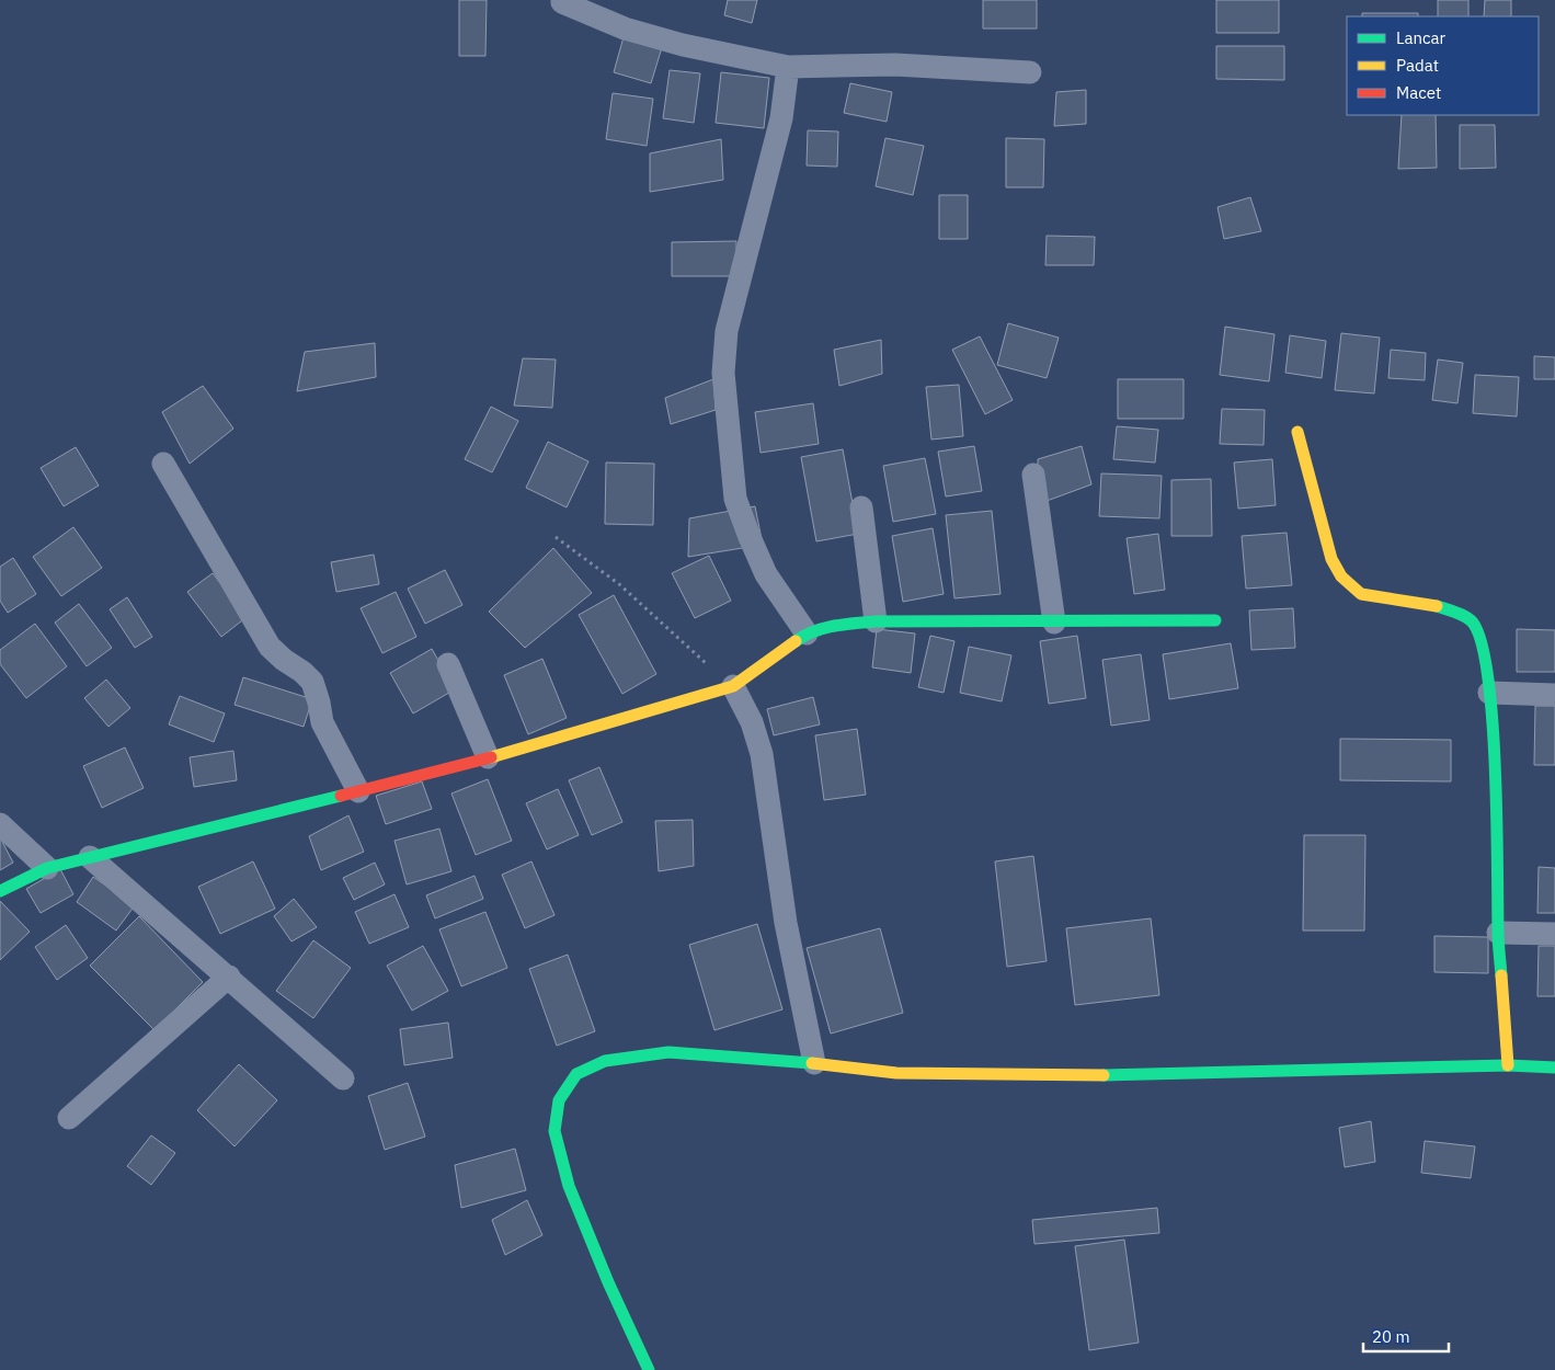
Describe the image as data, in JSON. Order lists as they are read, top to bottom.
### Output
{
  "legend": ["Lancar", "Padat", "Macet"],
  "scale_bar": "20 m"
}
